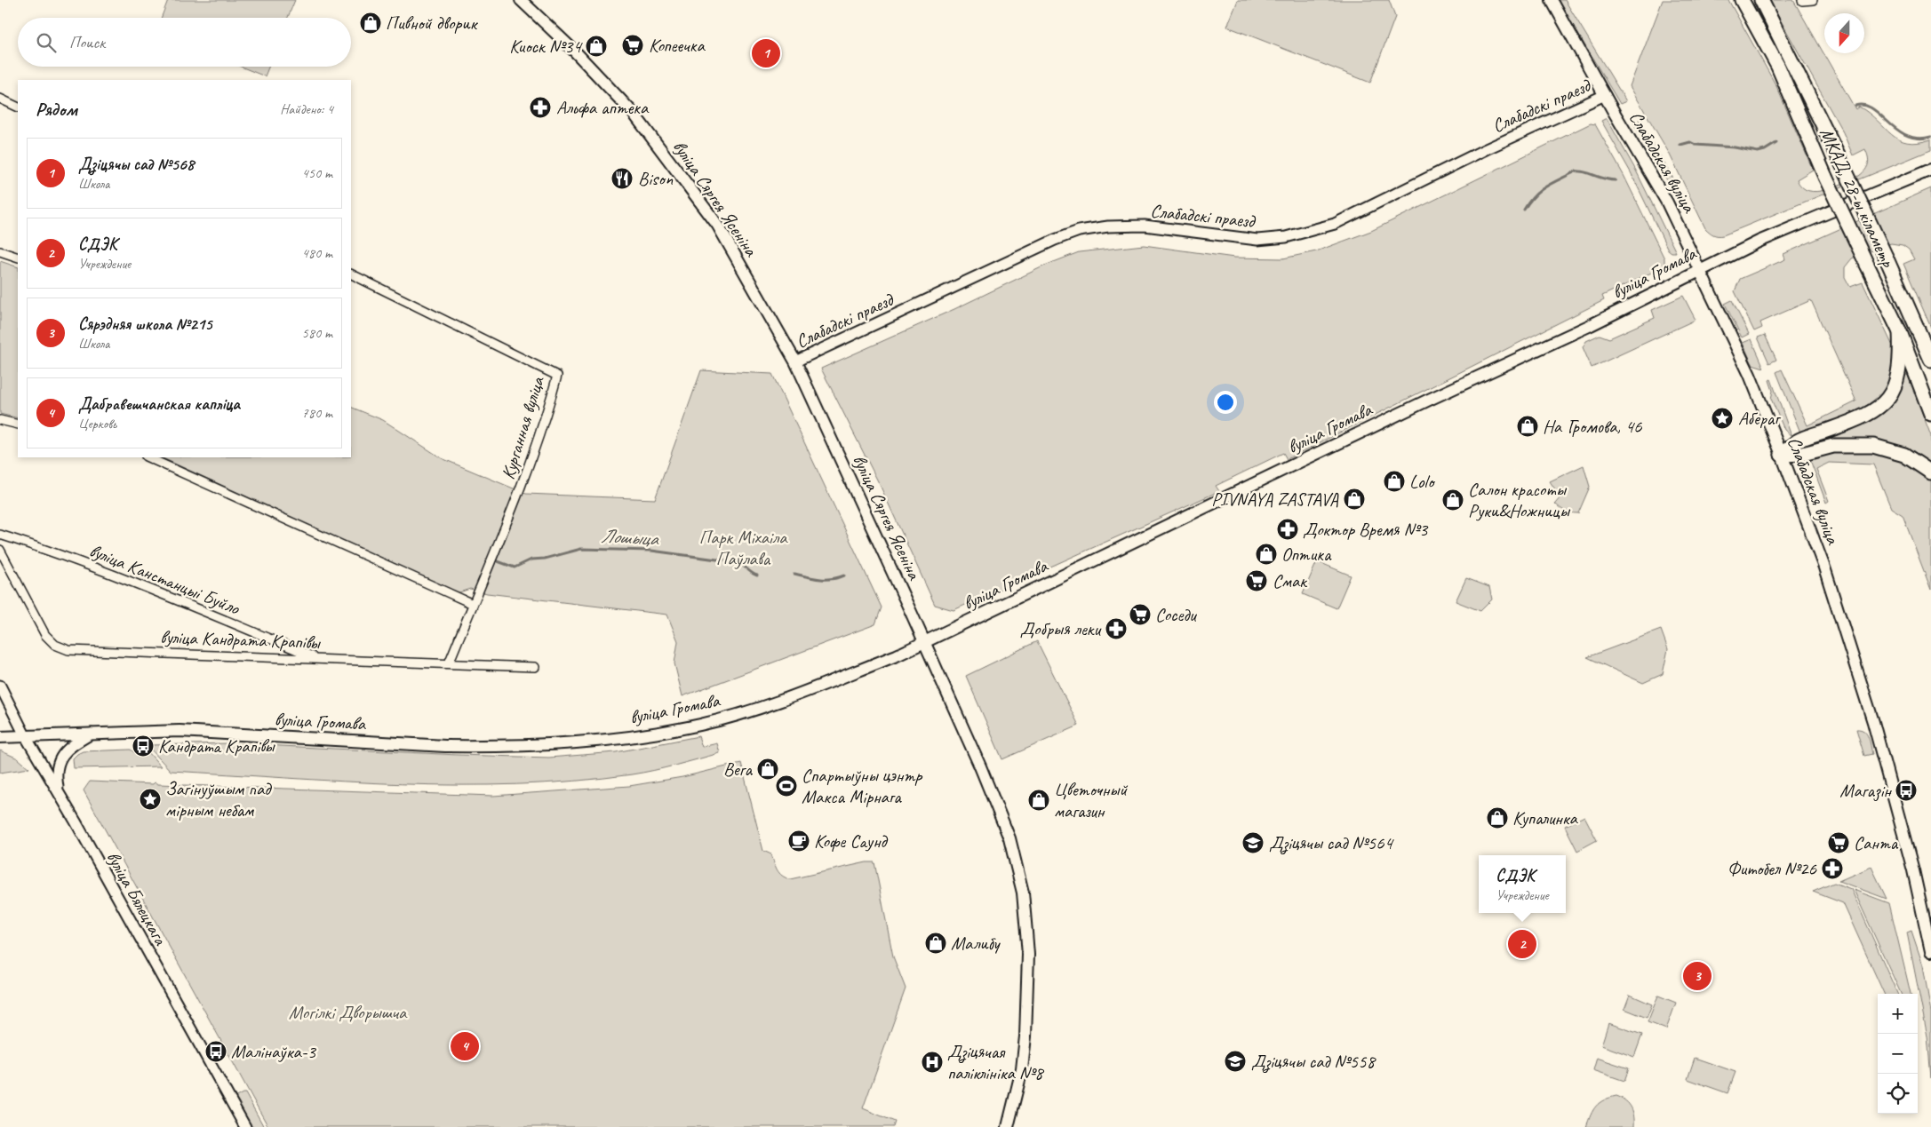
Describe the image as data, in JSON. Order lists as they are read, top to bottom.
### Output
{
  "streets": {
    "highway": ["МКАД, 28-ы кіламетр"],
    "main road": ["Слабадская вуліца", "вуліца Сяргея Ясеніна", "вуліца Громава"],
    "street": [
      "Слабадскі праезд",
      "Курганная вуліца",
      "вуліца Канстанцыі Буйло",
      "вуліца Кандрата Крапівы",
      "вуліца Бялецкага"
    ]
  },
  "crossings": [
    ["Слабадскі праезд", "Слабадская вуліца"],
    ["Слабадскі праезд", "вуліца Сяргея Ясеніна"],
    ["Слабадская вуліца", "вуліца Громава"],
    ["вуліца Сяргея Ясеніна", "вуліца Громава"],
    ["вуліца Громава", "вуліца Бялецкага"],
    ["Курганная вуліца", "вуліца Кандрата Крапівы"],
    ["вуліца Канстанцыі Буйло", "вуліца Кандрата Крапівы"]
  ],
  "water": ["Лошыца"],
  "parks": ["Парк Міхаіла Паўлава", "Могілкі Дворышча"],
  "places": {
    "shop": [
      "Пивной дворик",
      "Киоск №34",
      "На Громова, 46",
      "Lolo",
      "PIVNAYA ZASTAVA",
      "Салон красоты Руки&Ножницы",
      "Оптика",
      "Вега",
      "Цветочный магазин",
      "Купалинка",
      "Малибу"
    ],
    "supermarket": [
      "Копеечка",
      "Смак",
      "Соседи",
      "Санта"
    ],
    "pharmacy": [
      "Альфа аптека",
      "Доктор Время №3",
      "Добрыя леки",
      "Фитобел №26"
    ],
    "restaurant": ["Bison"],
    "place": ["Абераг", "Загінуўшым пад мірным небам"],
    "bus stop": ["Кандрата Крапівы", "Магазін", "Малінаўка-3"],
    "sports": ["Спартыўны цэнтр Макса Мірнага"],
    "cafe": ["Кофе Саунд"],
    "school or university": ["Дзіцячы сад №564", "Дзіцячы сад №558"],
    "hospital": ["Дзіцячая паліклініка №8"]
  },
  "north": "bottom",
  "page": {
    "search": "Поиск",
    "pins": [
      "1",
      "2",
      "3",
      "4"
    ],
    "heading": ["Рядом", "Найдено: 4"],
    "list": [
      {
        "mark": "1",
        "name": "Дзіцячы сад №568",
        "note": "Школа",
        "value": "450 m"
      },
      {
        "mark": "2",
        "name": "СДЭК",
        "note": "Учреждение",
        "value": "480 m"
      },
      {
        "mark": "3",
        "name": "Сярэдняя школа №215",
        "note": "Школа",
        "value": "580 m"
      },
      {
        "mark": "4",
        "name": "Дабравешчанская капліца",
        "note": "Церковь",
        "value": "780 m"
      }
    ],
    "popup": ["СДЭК", "Учреждение"],
    "map_buttons": ["+", "−"]
  }
}
